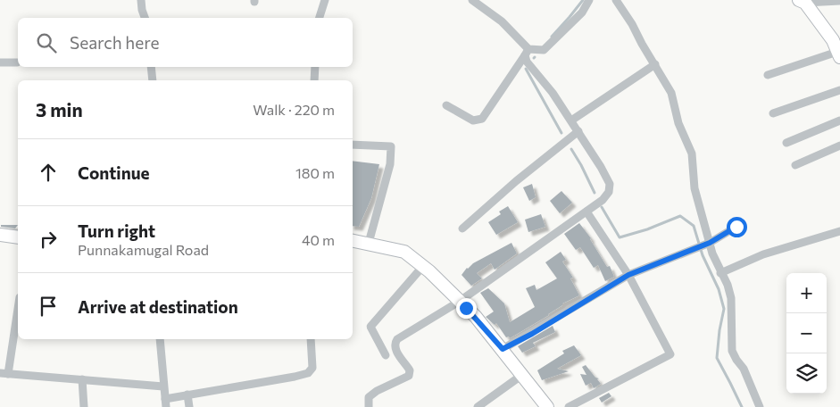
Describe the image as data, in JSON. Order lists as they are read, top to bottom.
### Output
{
  "page": {
    "search": "Search here",
    "heading": ["3 min", "Walk · 220 m"],
    "list": [
      ["Continue", "180 m"],
      ["Turn right", "Punnakamugal Road", "40 m"],
      "Arrive at destination"
    ],
    "map_buttons": ["+", "−"]
  }
}
